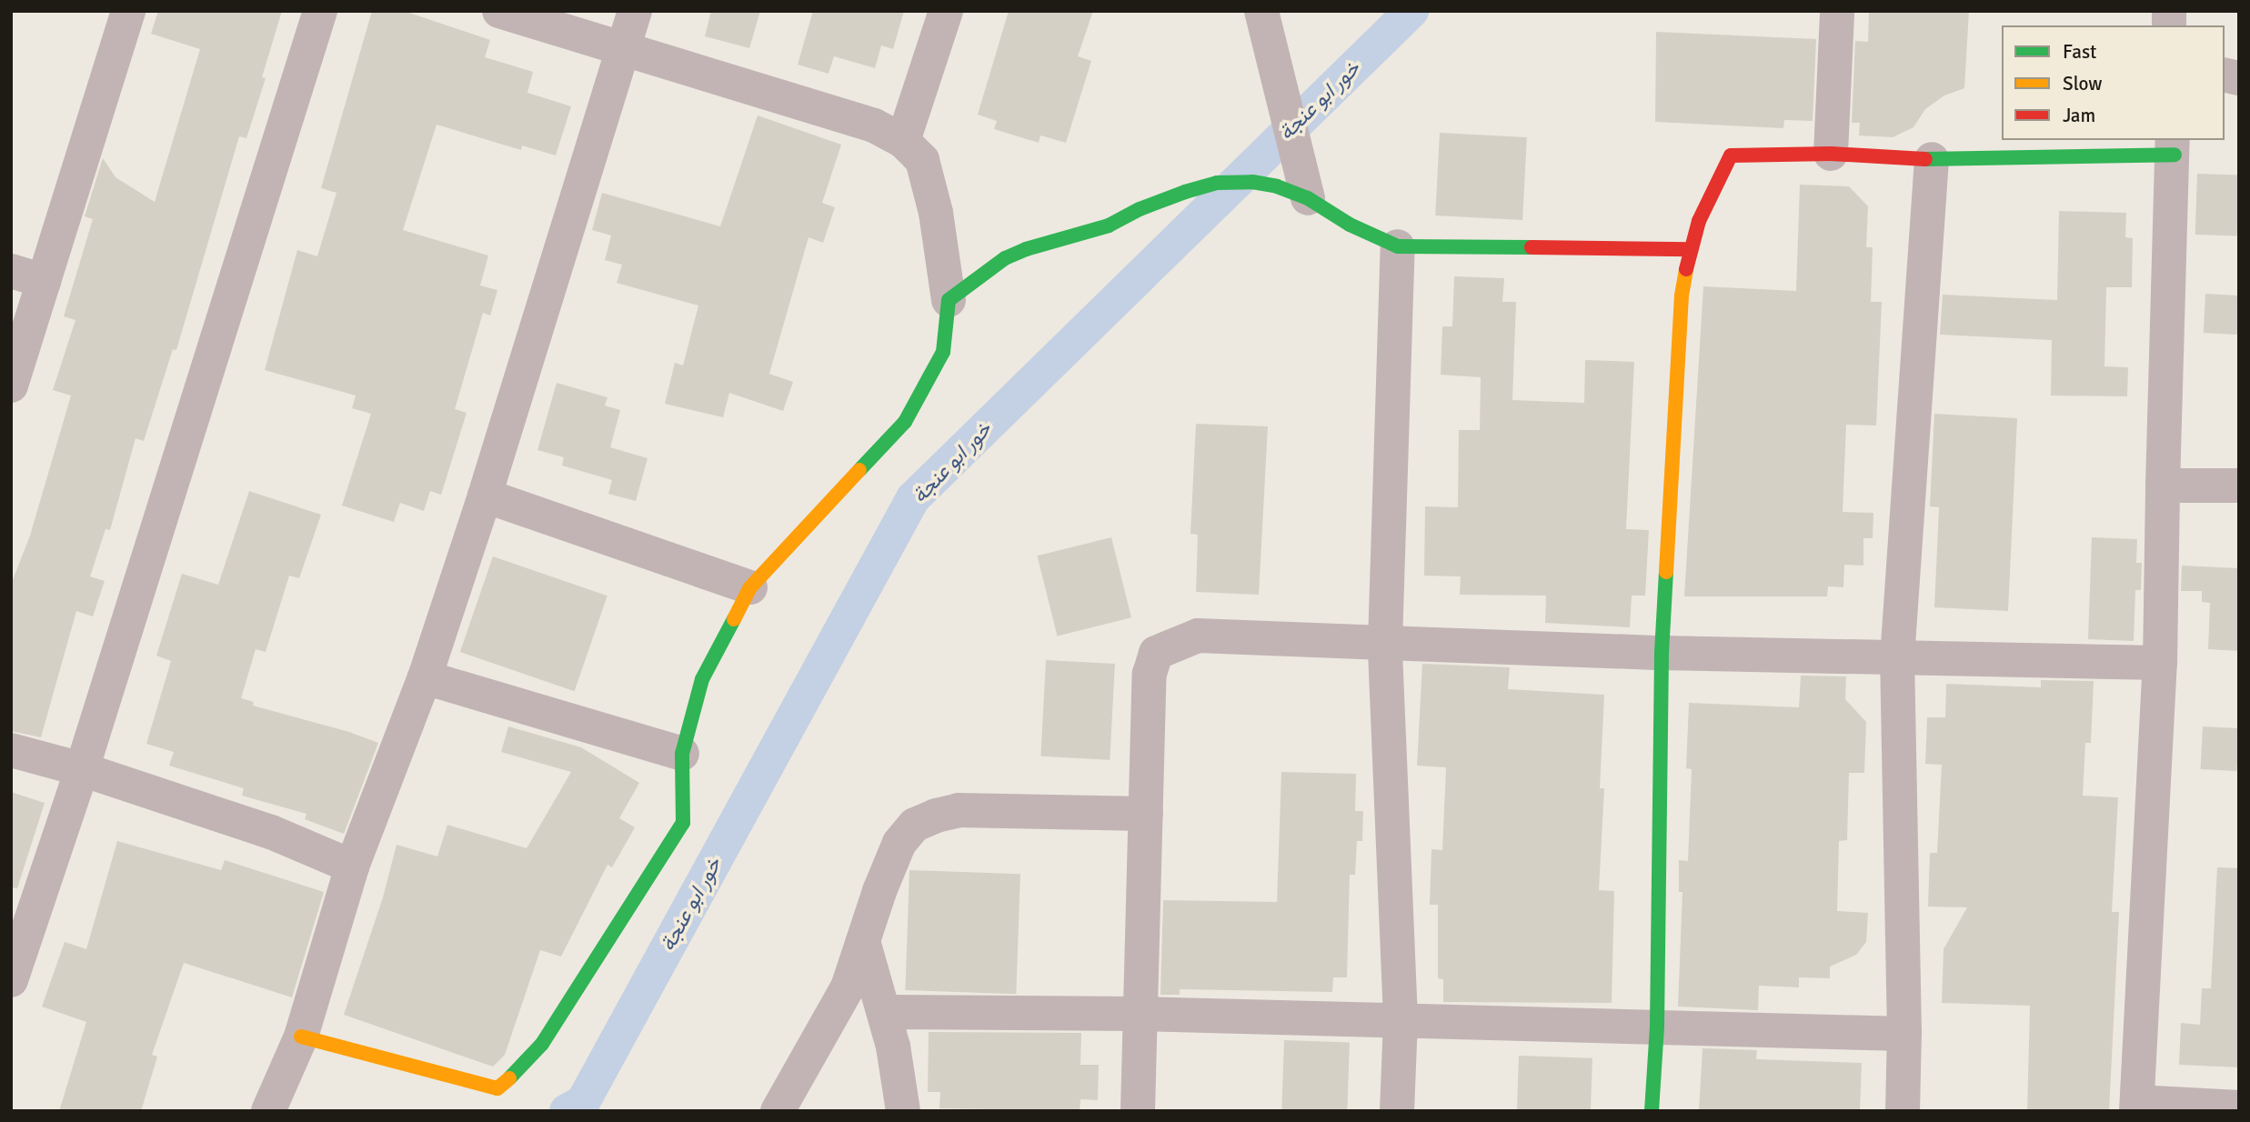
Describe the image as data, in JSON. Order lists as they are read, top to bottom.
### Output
{
  "water": ["خور ابو عنجة"],
  "legend": ["Fast", "Slow", "Jam"]
}
